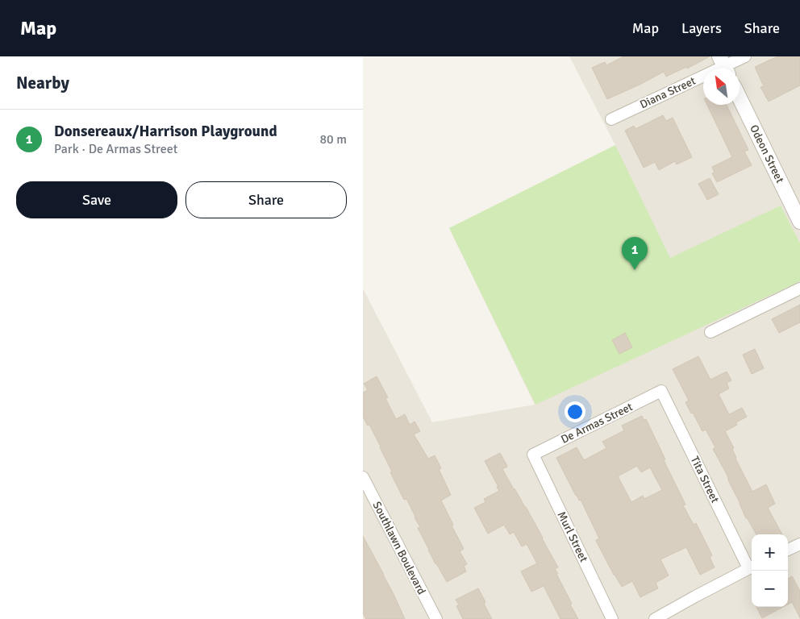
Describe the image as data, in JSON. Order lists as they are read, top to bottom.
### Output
{
  "streets": {
    "street": [
      "Diana Street",
      "Odeon Street",
      "De Armas Street",
      "Tita Street",
      "Murl Street",
      "Southlawn Boulevard"
    ]
  },
  "crossings": [
    ["De Armas Street", "Tita Street"],
    ["De Armas Street", "Murl Street"]
  ],
  "north": "top left",
  "page": {
    "header": "Map",
    "nav": ["Map", "Layers", "Share"],
    "heading": "Nearby",
    "list": [
      {
        "mark": "1",
        "name": "Donsereaux/Harrison Playground",
        "note": "Park · De Armas Street",
        "value": "80 m"
      }
    ],
    "buttons": ["Save", "Share"],
    "pins": "1",
    "map_buttons": ["+", "−"]
  }
}
